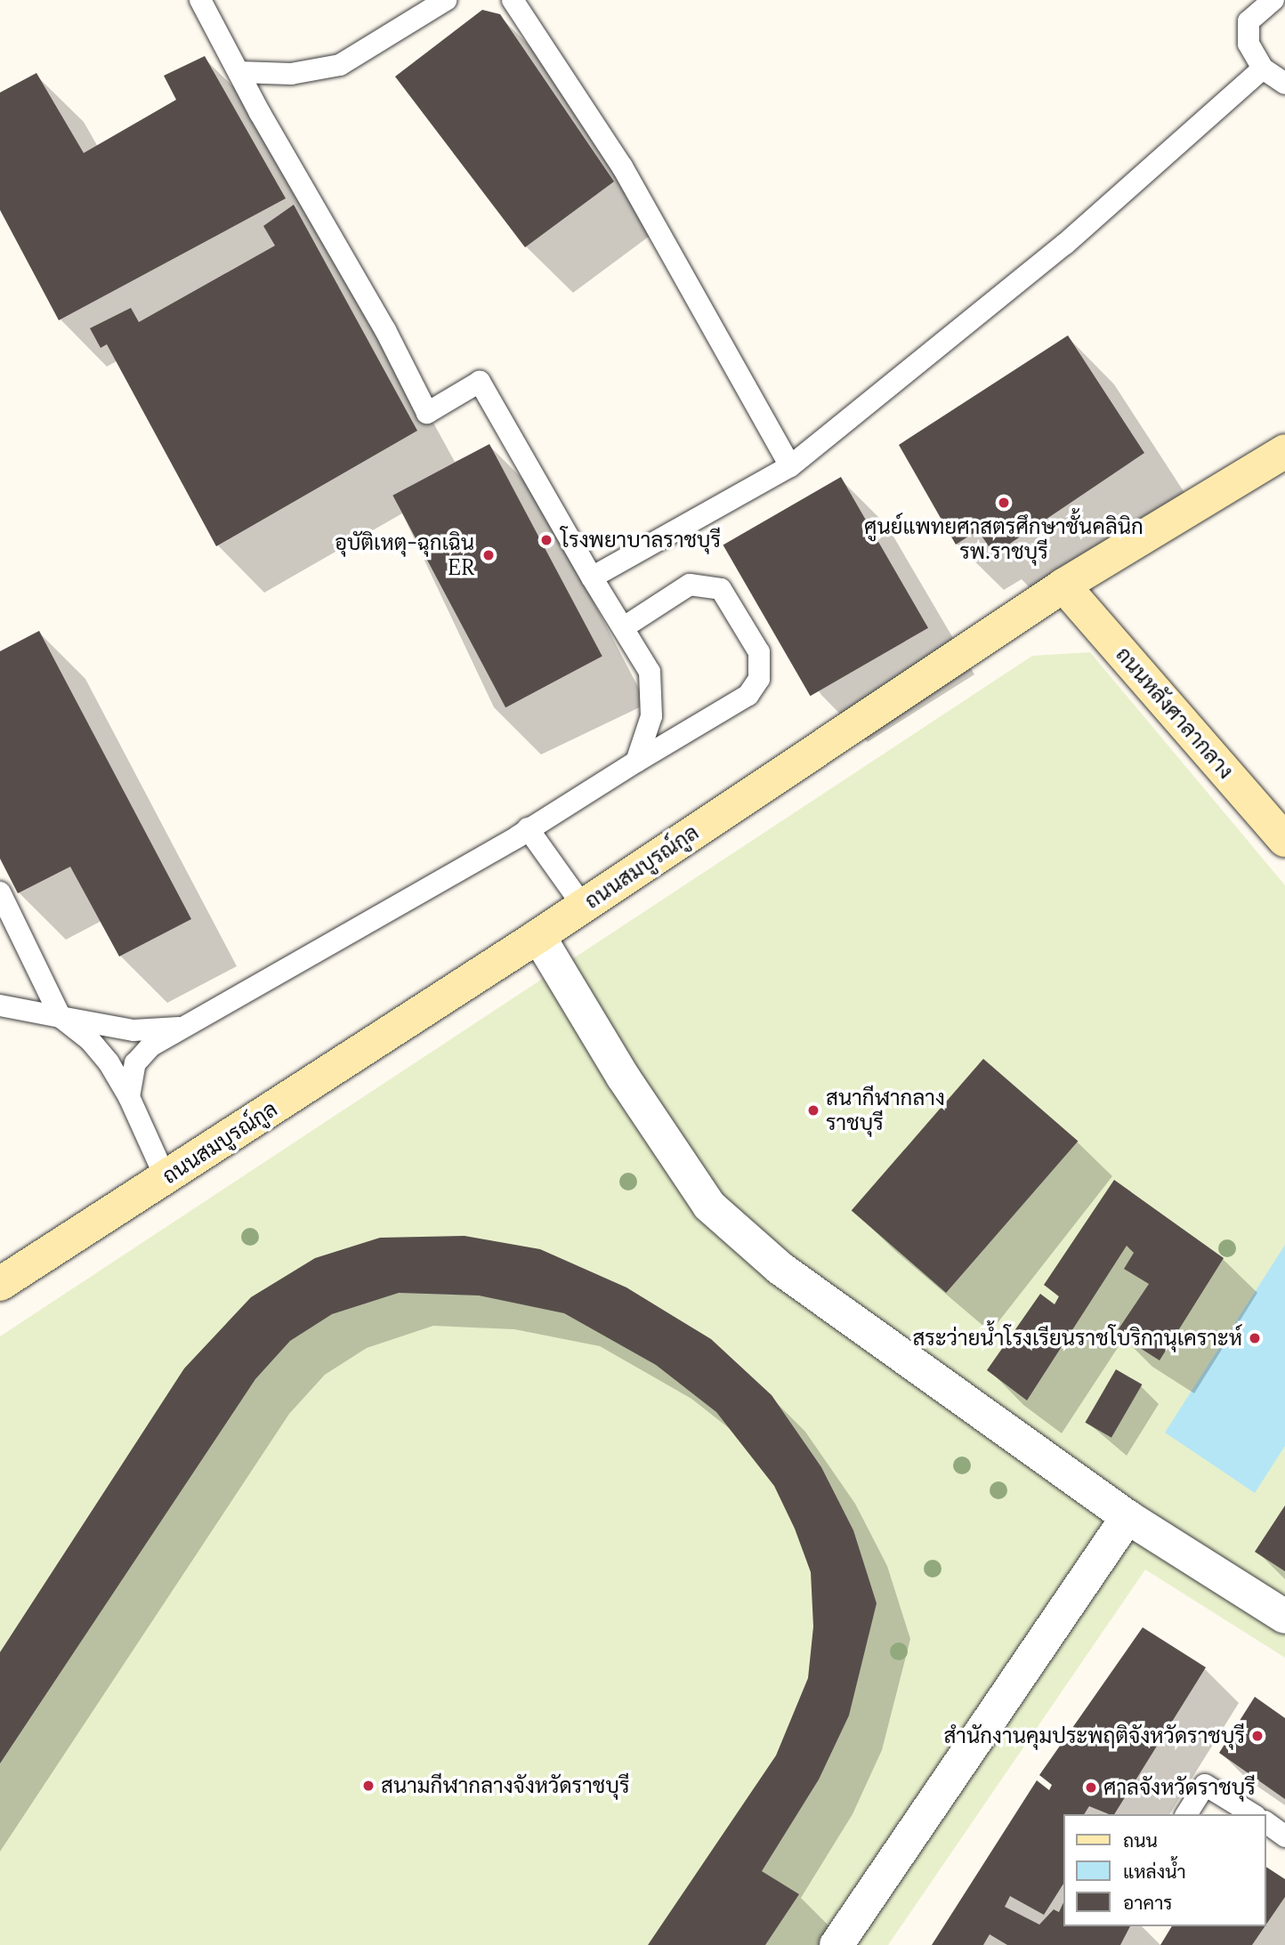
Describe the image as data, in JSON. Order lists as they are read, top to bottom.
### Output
{
  "streets": {
    "street": ["ถนนหลังศาลากลาง", "ถนนสมบูรณ์กูล"]
  },
  "crossings": [
    ["ถนนหลังศาลากลาง", "ถนนสมบูรณ์กูล"]
  ],
  "places": [
    "ศูนย์แพทยศาสตรศึกษาชั้นคลินิก รพ.ราชบุรี",
    "โรงพยาบาลราชบุรี",
    "อุบัติเหตุ-ฉุกเฉิน ER",
    "สนากีฬากลาง ราชบุรี",
    "สระว่ายน้ำโรงเรียนราชโบริกานุเคราะห์",
    "สำนักงานคุมประพฤติจังหวัดราชบุรี",
    "สนามกีฬากลางจังหวัดราชบุรี",
    "ศาลจังหวัดราชบุรี"
  ],
  "legend": ["ถนน", "แหล่งน้ำ", "อาคาร"]
}
